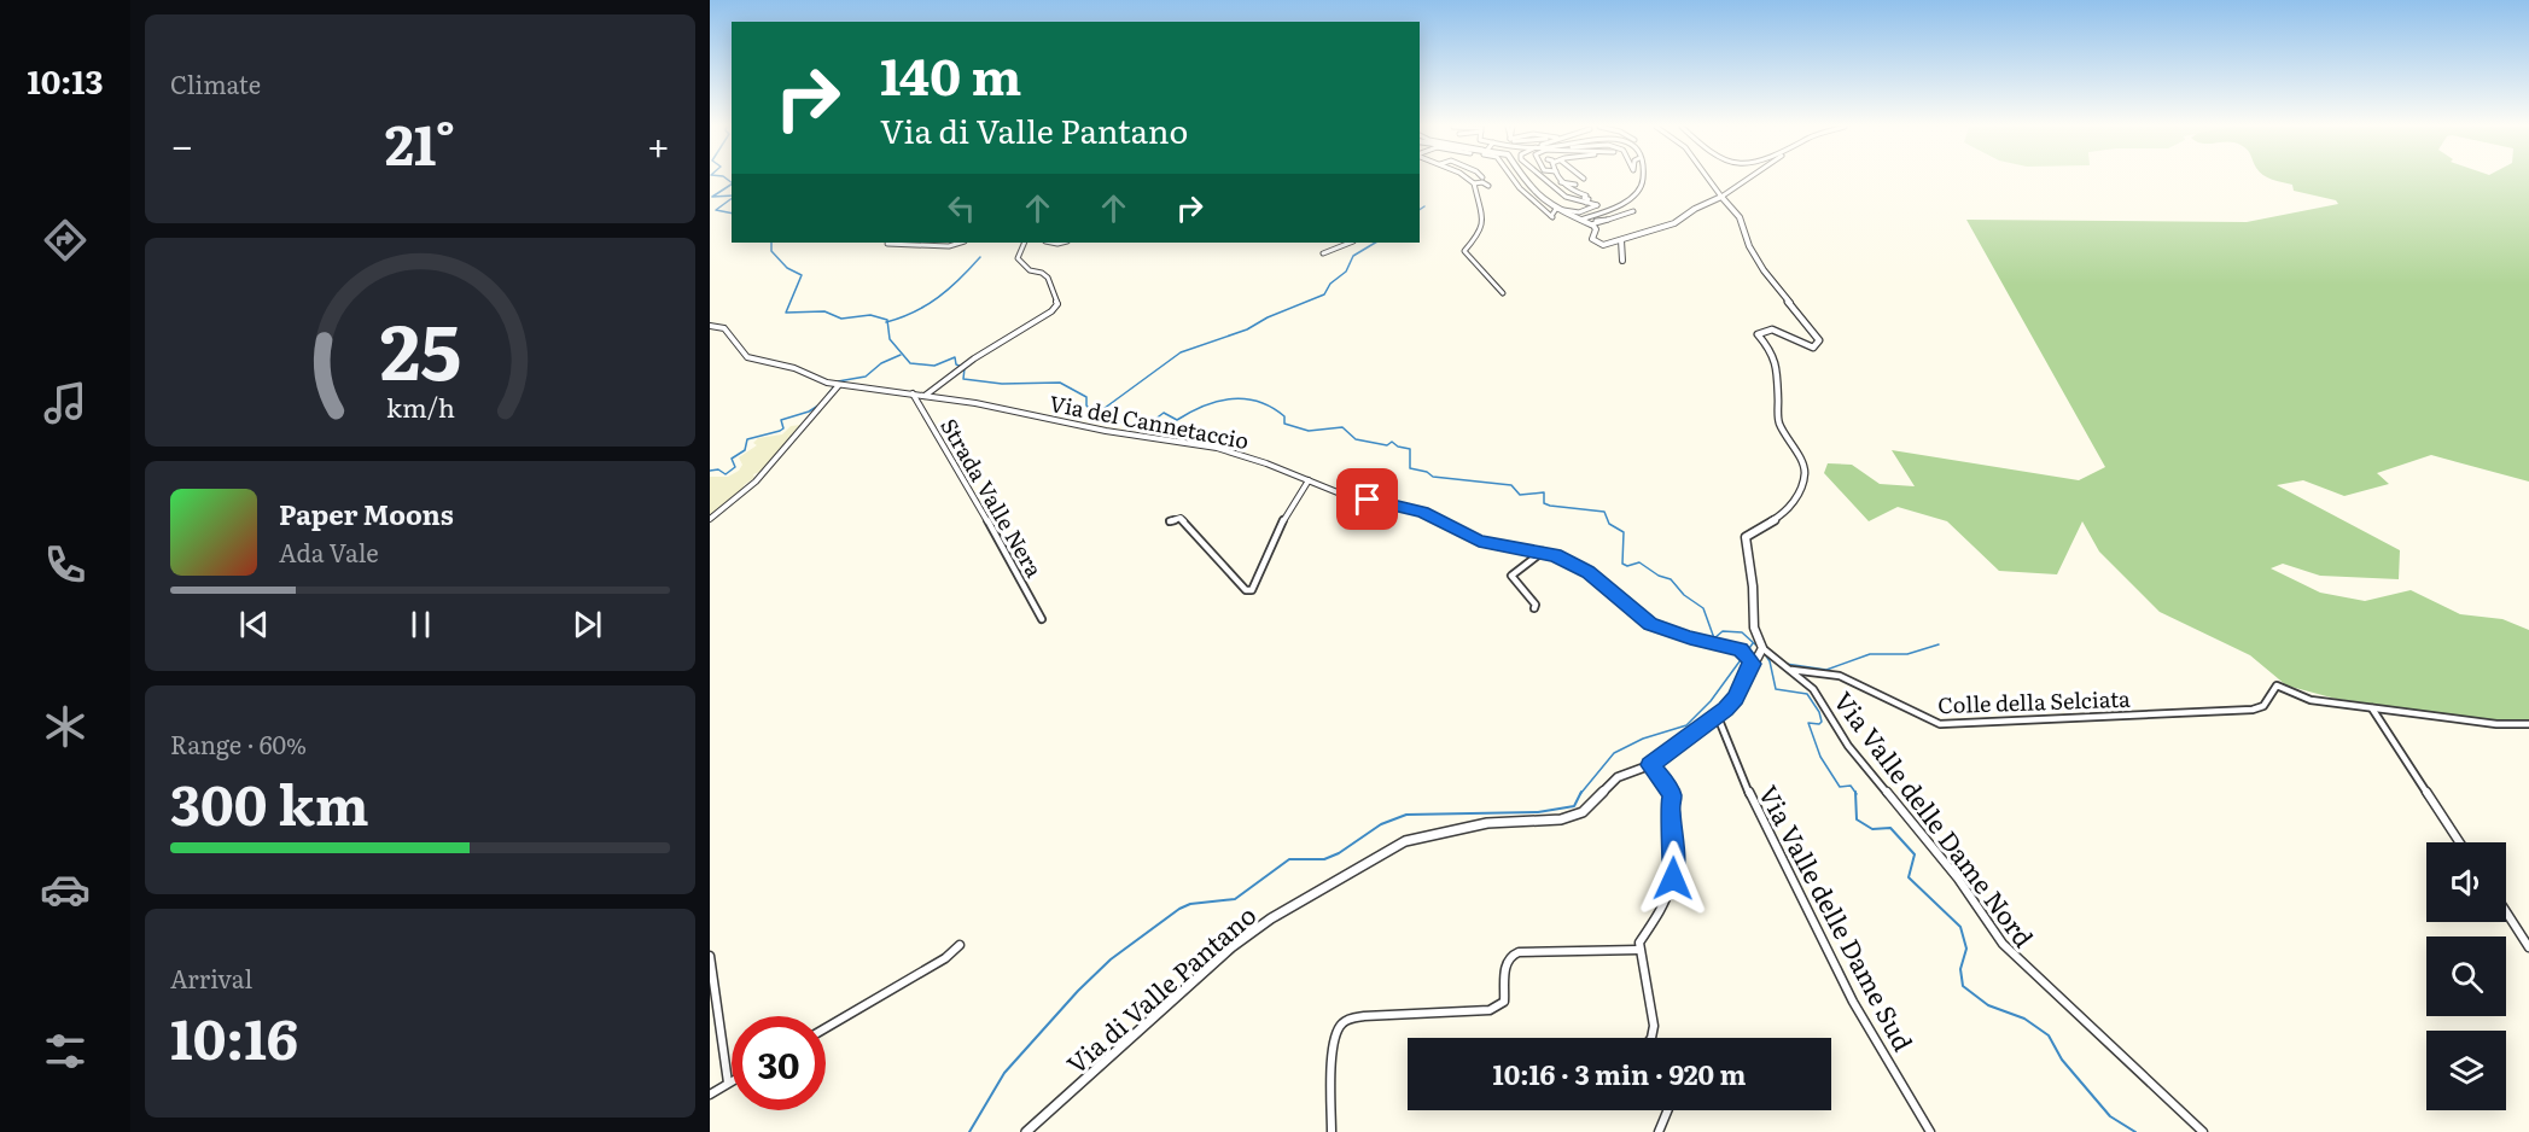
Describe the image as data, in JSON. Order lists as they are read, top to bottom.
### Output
{
  "streets": {
    "street": [
      "Via del Cannetaccio",
      "Strada Valle Nera",
      "Colle della Selciata",
      "Via Valle delle Dame Nord",
      "Via Valle delle Dame Sud",
      "Via di Valle Pantano"
    ]
  },
  "crossings": [
    ["Via del Cannetaccio", "Strada Valle Nera"],
    ["Via del Cannetaccio", "Via di Valle Pantano"],
    ["Colle della Selciata", "Via Valle delle Dame Nord"],
    ["Via Valle delle Dame Nord", "Via di Valle Pantano"],
    ["Via Valle delle Dame Sud", "Via di Valle Pantano"]
  ],
  "page": {
    "tabs": "10:13",
    "tile": [
      "Climate",
      ["Range · 60%", "300 km"],
      ["Arrival", "10:16"]
    ],
    "turn": ["140 m", "Via di Valle Pantano"],
    "heat": ["−", "21°", "+"],
    "song": ["Paper Moons", "Ada Vale"],
    "limit": "30",
    "trip": "10:16 · 3 min · 920 m",
    "gauge": ["25", "km/h"]
  }
}
